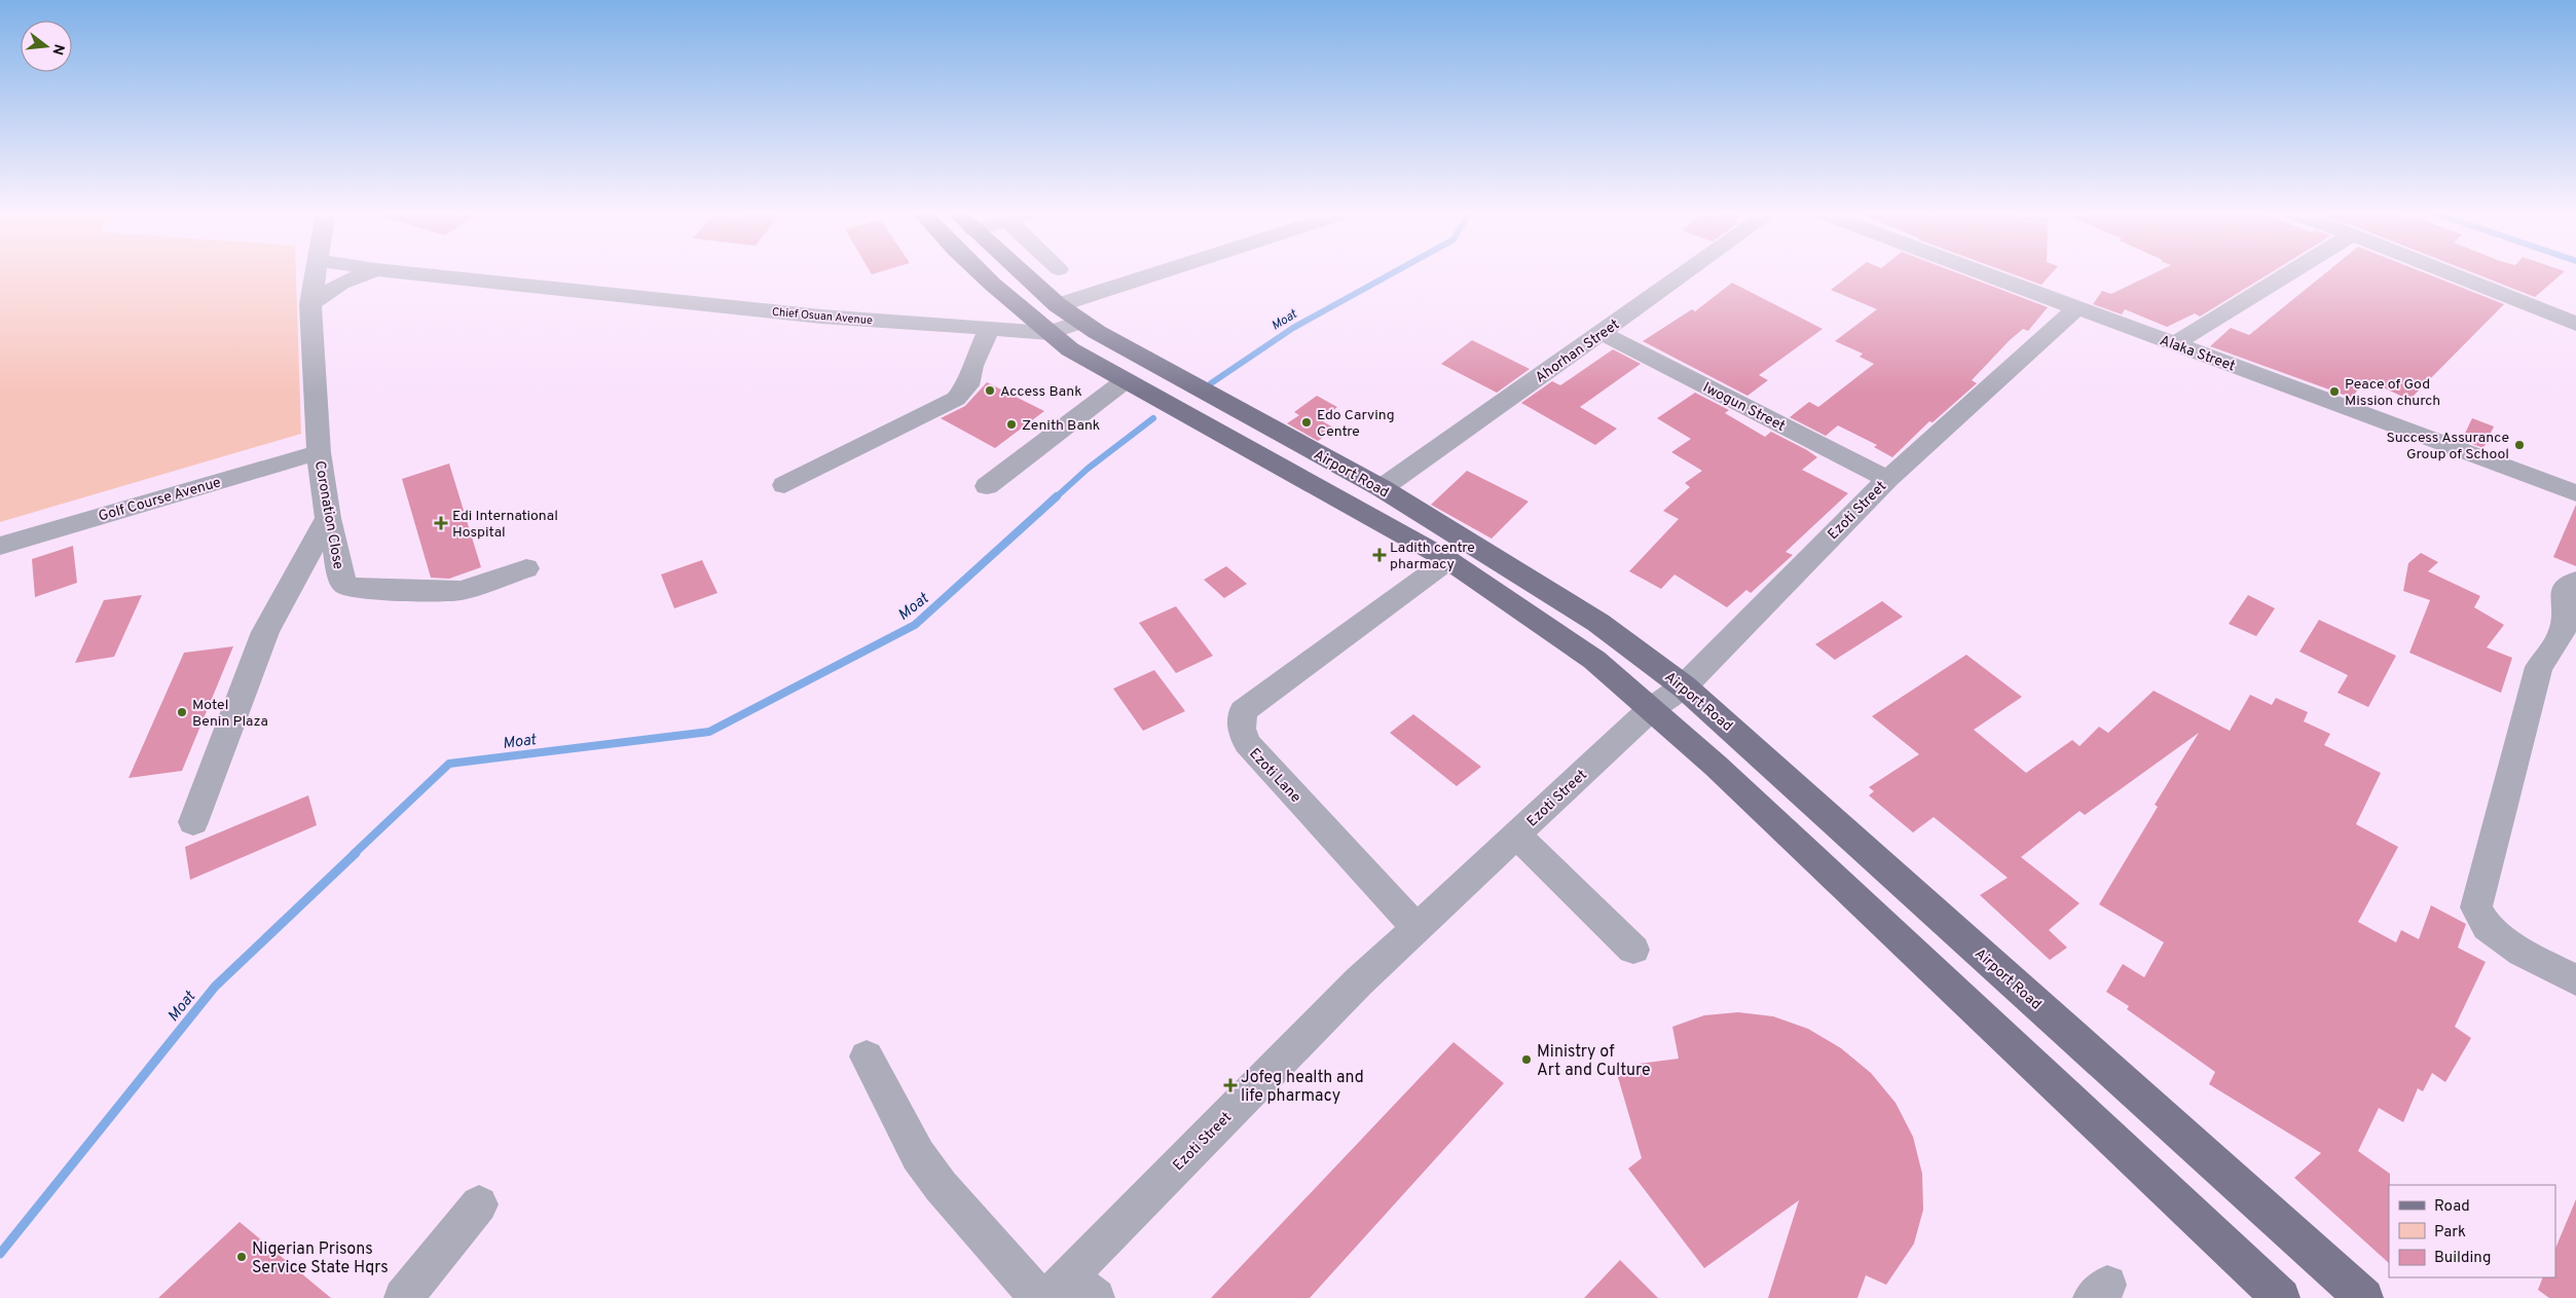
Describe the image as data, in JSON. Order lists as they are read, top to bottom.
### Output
{
  "streets": {
    "main road": ["Airport Road"],
    "street": [
      "Chief Osuan Avenue",
      "Ahorhan Street",
      "Alaka Street",
      "Iwogun Street",
      "Golf Course Avenue",
      "Ezoti Street",
      "Coronation Close",
      "Ezoti Lane"
    ]
  },
  "crossings": [
    ["Chief Osuan Avenue", "Airport Road"],
    ["Ahorhan Street", "Iwogun Street"],
    ["Ahorhan Street", "Airport Road"],
    ["Alaka Street", "Ezoti Street"],
    ["Iwogun Street", "Ezoti Street"],
    ["Airport Road", "Ezoti Street"],
    ["Airport Road", "Ezoti Lane"],
    ["Golf Course Avenue", "Coronation Close"],
    ["Ezoti Street", "Ezoti Lane"]
  ],
  "water": ["Moat"],
  "places": {
    "other": [
      "Access Bank",
      "Peace of God Mission church",
      "Edo Carving Centre",
      "Zenith Bank",
      "Success Assurance Group of School",
      "Motel Benin Plaza",
      "Ministry of Art and Culture",
      "Nigerian Prisons Service State Hqrs"
    ],
    "health": ["Edi International Hospital", "Ladith centre pharmacy", "Jofeg health and life pharmacy"]
  },
  "legend": ["Road", "Park", "Building"],
  "north": "right"
}
